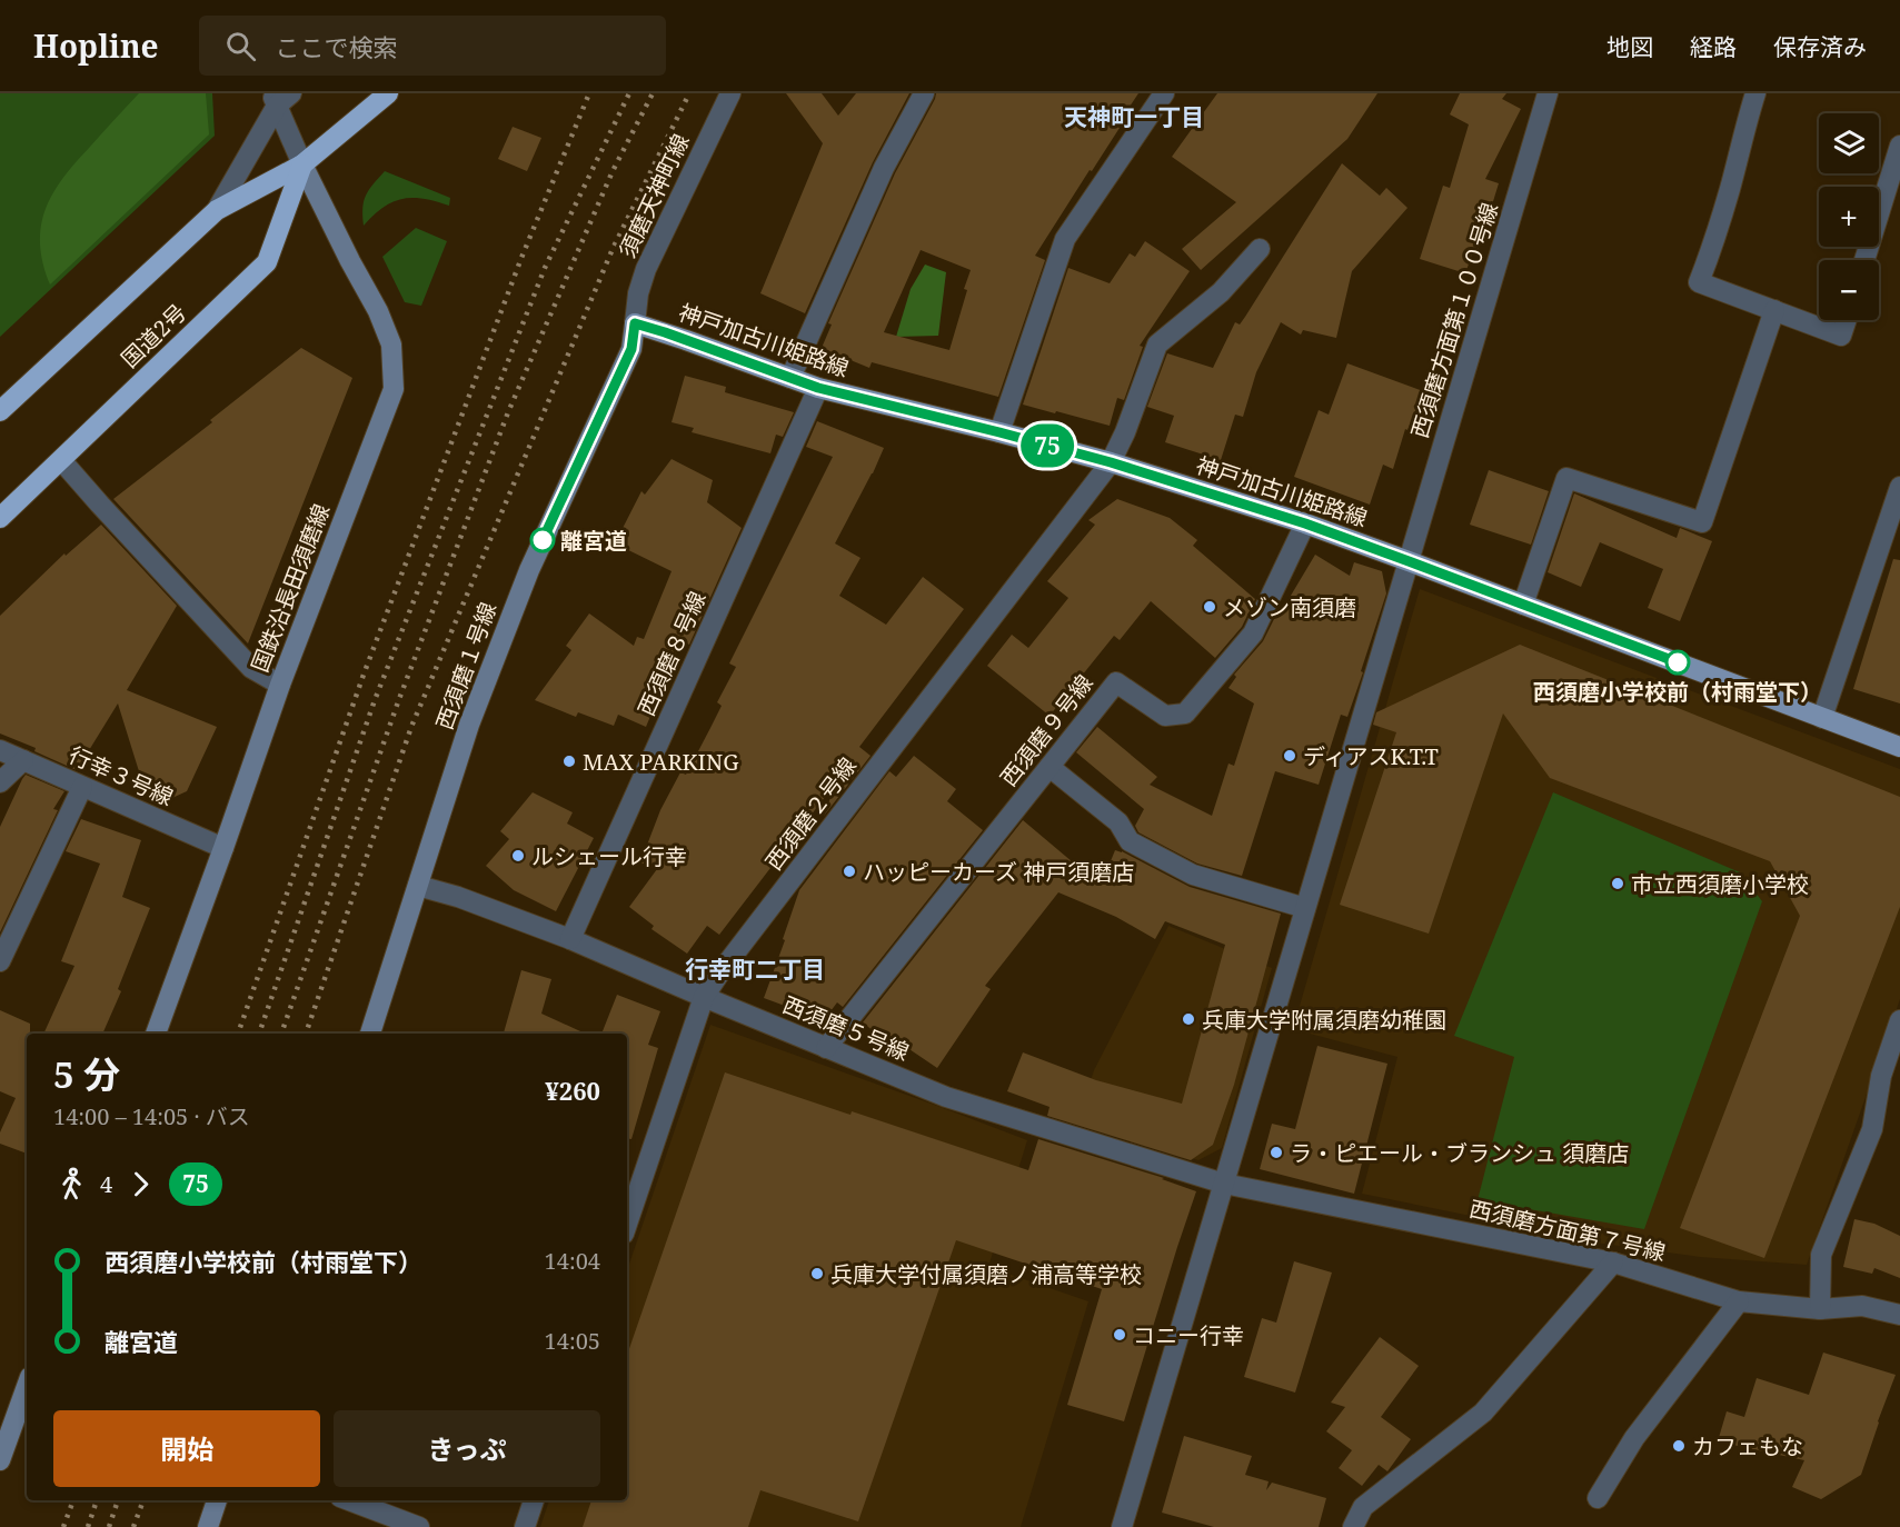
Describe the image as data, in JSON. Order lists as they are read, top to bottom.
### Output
{
  "streets": {
    "highway": ["国道2号"],
    "main road": ["神戸加古川姫路線"],
    "street": [
      "須磨天神町線",
      "西須磨方面第１００号線",
      "国鉄沿長田須磨線",
      "西須磨８号線",
      "西須磨１号線",
      "西須磨９号線",
      "行幸３号線",
      "西須磨２号線",
      "西須磨５号線",
      "西須磨方面第７号線"
    ]
  },
  "crossings": [
    ["須磨天神町線", "神戸加古川姫路線"],
    ["須磨天神町線", "西須磨１号線"],
    ["西須磨方面第１００号線", "神戸加古川姫路線"],
    ["西須磨方面第１００号線", "西須磨５号線"],
    ["西須磨方面第１００号線", "西須磨方面第７号線"],
    ["国道2号", "国鉄沿長田須磨線"],
    ["神戸加古川姫路線", "西須磨８号線"],
    ["神戸加古川姫路線", "西須磨１号線"],
    ["神戸加古川姫路線", "西須磨９号線"],
    ["神戸加古川姫路線", "西須磨２号線"],
    ["国鉄沿長田須磨線", "行幸３号線"],
    ["西須磨８号線", "西須磨５号線"],
    ["西須磨１号線", "西須磨５号線"],
    ["西須磨９号線", "西須磨５号線"],
    ["西須磨２号線", "西須磨５号線"],
    ["西須磨５号線", "西須磨方面第７号線"]
  ],
  "districts": ["天神町一丁目", "行幸町二丁目"],
  "places": [
    "離宮道",
    "メゾン南須磨",
    "西須磨小学校前（村雨堂下）",
    "ディアスK.T.T",
    "MAX PARKING",
    "ルシェール行幸",
    "ハッピーカーズ 神戸須磨店",
    "市立西須磨小学校",
    "兵庫大学附属須磨幼稚園",
    "ラ・ピエール・ブランシュ 須磨店",
    "兵庫大学付属須磨ノ浦高等学校",
    "コニー行幸",
    "カフェもな"
  ],
  "lines": ["bus line 75"],
  "page": {
    "header": "Hopline",
    "search": "ここで検索",
    "nav": ["地図", "経路", "保存済み"],
    "on_map": "75",
    "map_buttons": ["+", "−"],
    "heading": ["5 分", "14:00 – 14:05 · バス", "¥260"],
    "legs": ["4", "75"],
    "list": [
      {
        "name": "西須磨小学校前（村雨堂下）",
        "value": "14:04"
      },
      {
        "name": "離宮道",
        "value": "14:05"
      }
    ],
    "buttons": ["開始", "きっぷ"]
  }
}
